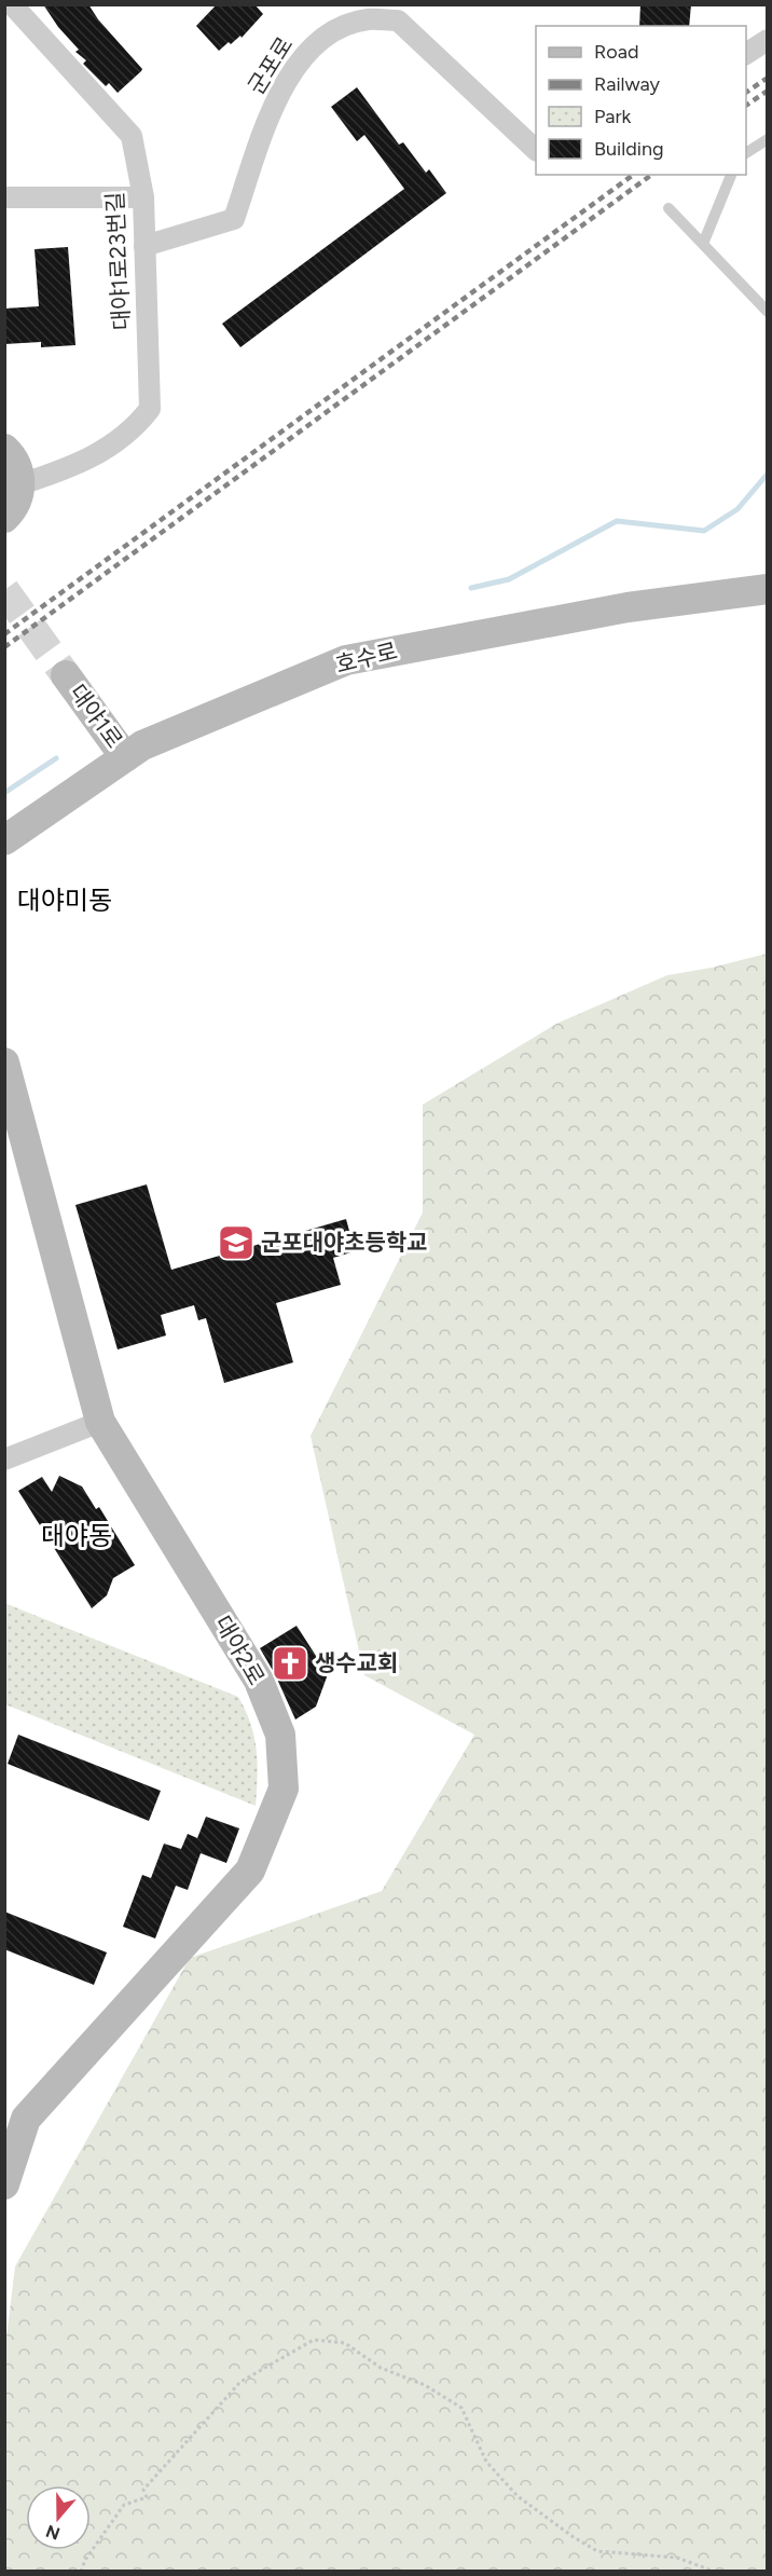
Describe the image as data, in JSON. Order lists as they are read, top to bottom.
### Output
{
  "streets": {
    "street": [
      "군포로",
      "대야1로23번길",
      "호수로",
      "대야1로",
      "대야2로"
    ]
  },
  "crossings": [
    ["군포로", "대야1로23번길"],
    ["호수로", "대야1로"]
  ],
  "districts": ["대야미동", "대야동"],
  "places": {
    "school or university": ["군포대야초등학교"],
    "church": ["생수교회"]
  },
  "legend": [
    "Road",
    "Railway",
    "Park",
    "Building"
  ],
  "north": "bottom"
}
